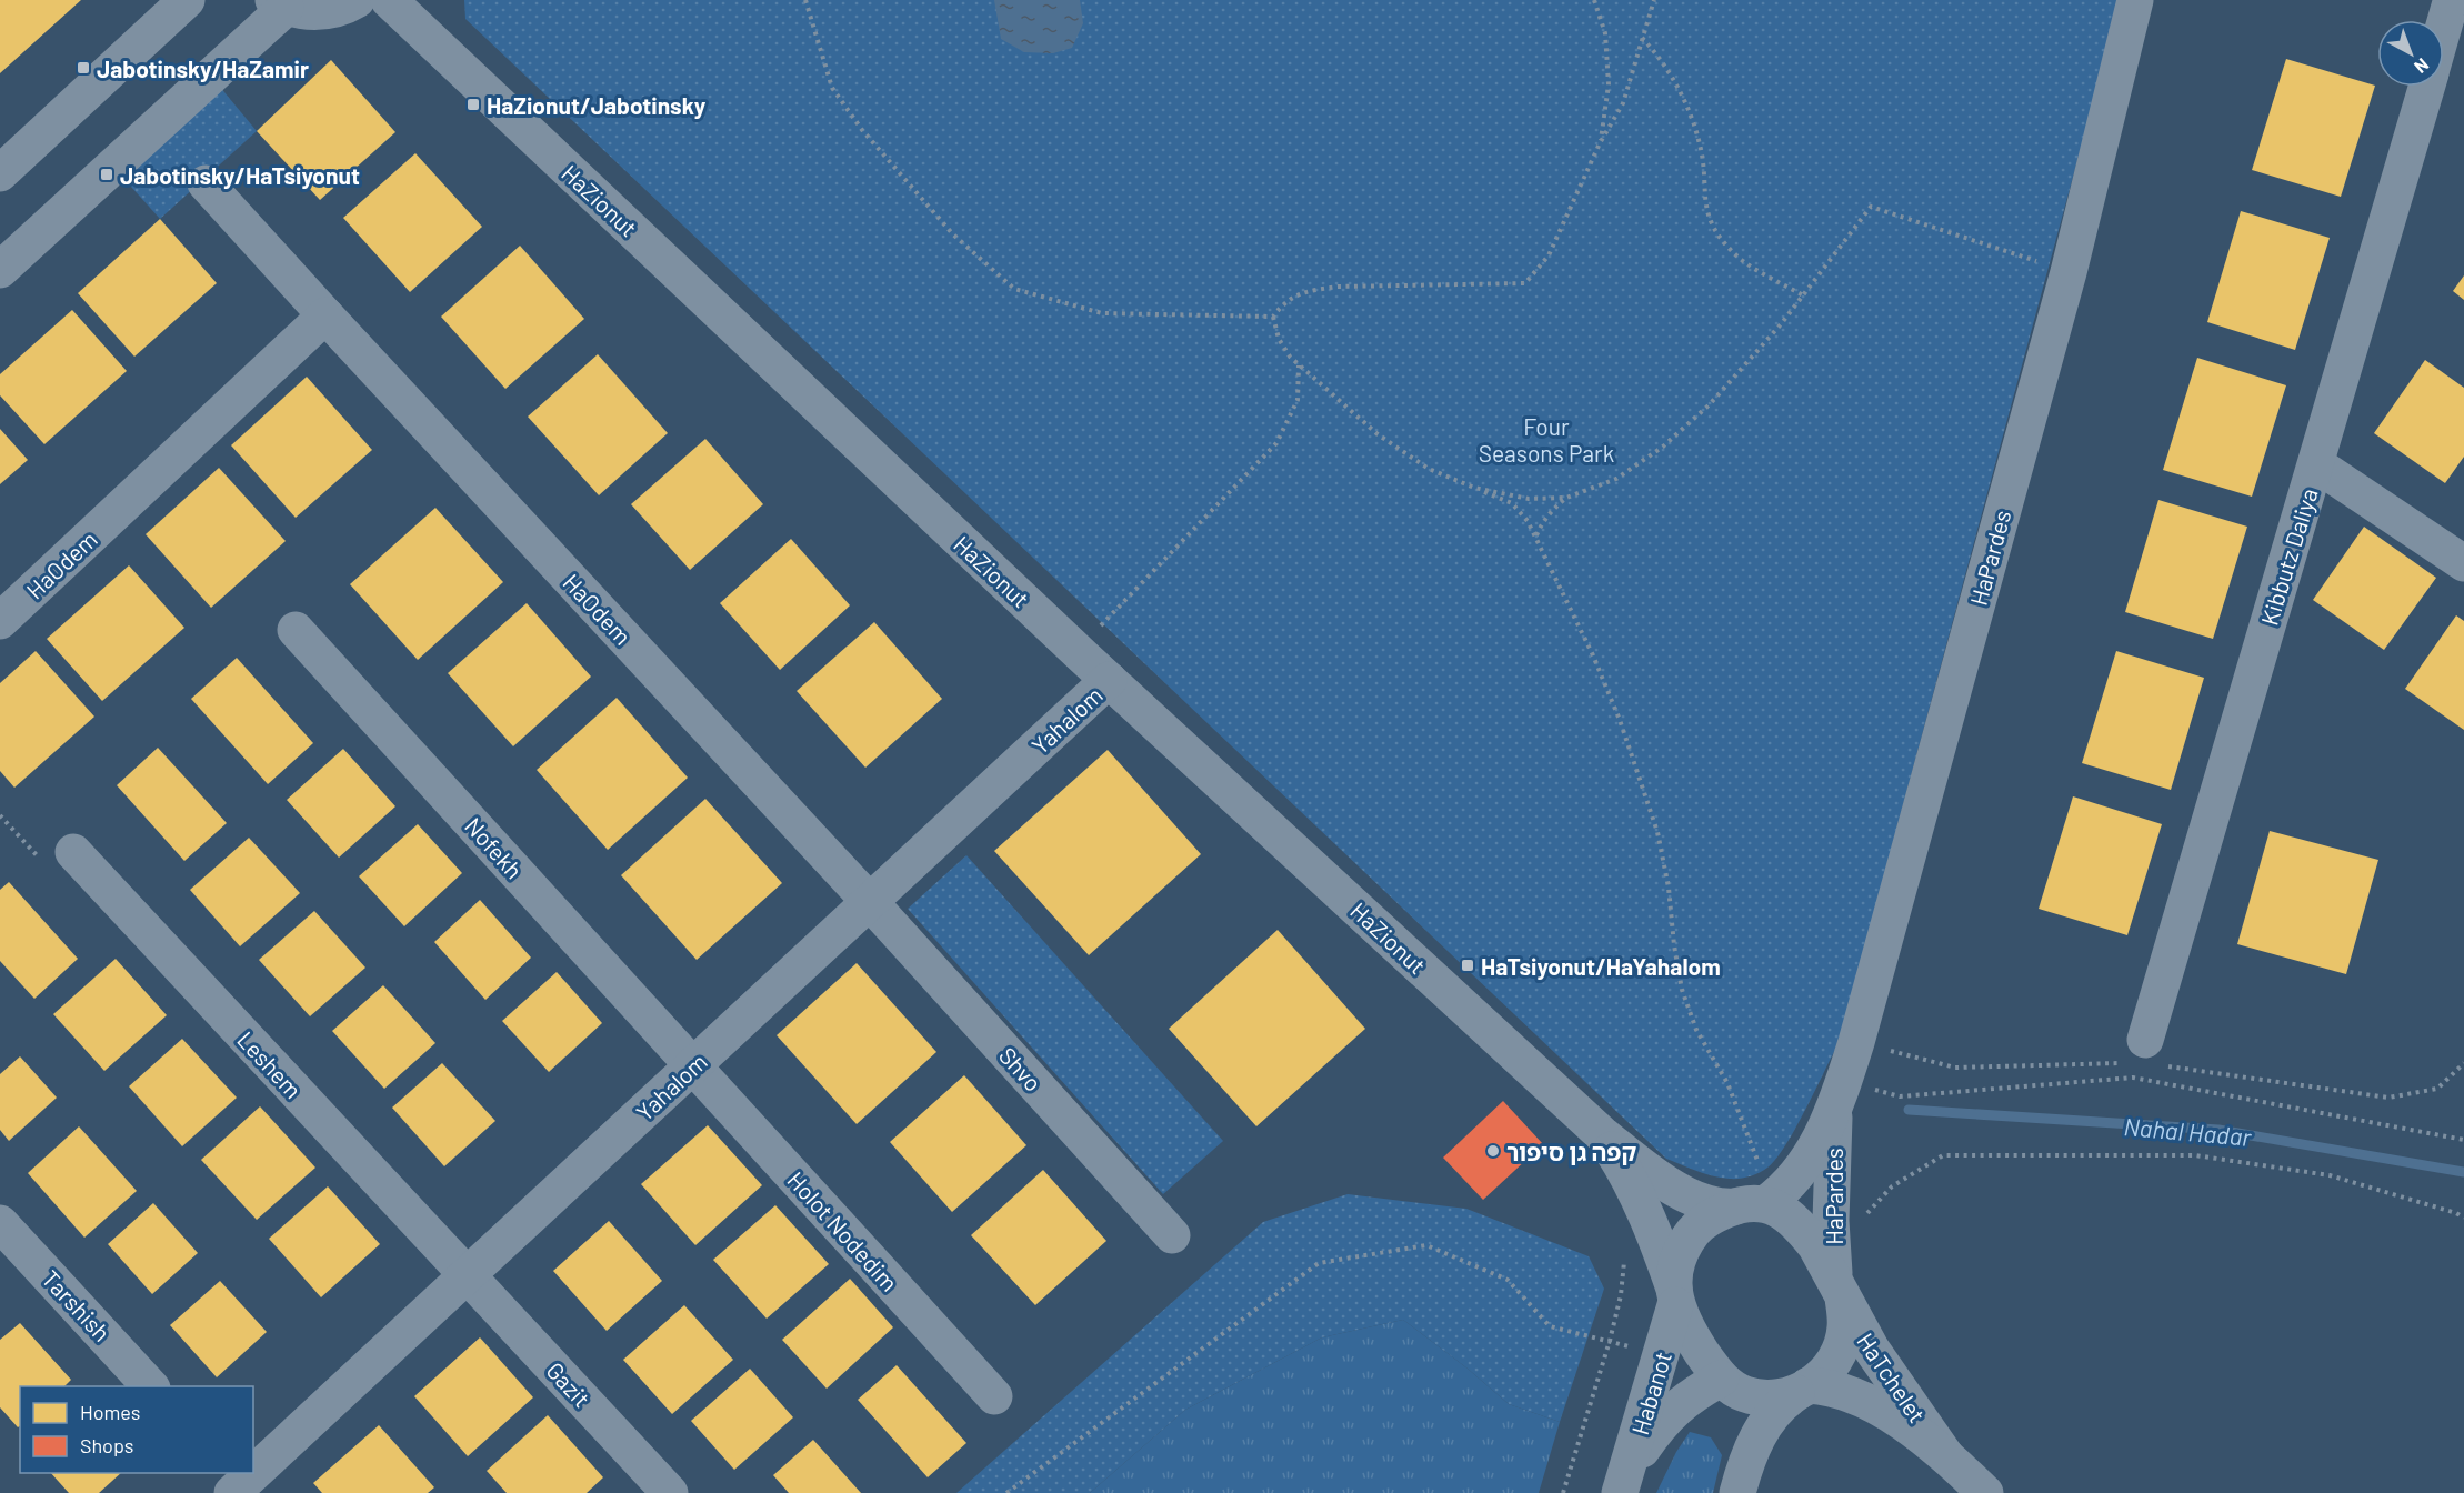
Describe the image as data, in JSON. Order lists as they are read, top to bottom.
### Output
{
  "streets": {
    "street": [
      "HaZionut",
      "Kibbutz Daliya",
      "HaPardes",
      "HaOdem",
      "Yahalom",
      "Nofekh",
      "Leshem",
      "Shvo",
      "Holot Nodedim",
      "Tarshish",
      "HaTchelet",
      "Gazit",
      "Habanot"
    ]
  },
  "crossings": [
    ["HaZionut", "HaPardes"],
    ["HaZionut", "Yahalom"],
    ["HaZionut", "HaTchelet"],
    ["HaZionut", "Habanot"],
    ["HaPardes", "HaTchelet"],
    ["HaPardes", "Habanot"],
    ["HaOdem", "Yahalom"],
    ["HaOdem", "Shvo"],
    ["Yahalom", "Nofekh"],
    ["Yahalom", "Leshem"],
    ["Yahalom", "Shvo"],
    ["Yahalom", "Holot Nodedim"],
    ["Yahalom", "Gazit"],
    ["Nofekh", "Holot Nodedim"],
    ["Leshem", "Gazit"],
    ["HaTchelet", "Habanot"]
  ],
  "water": ["Nahal Hadar"],
  "parks": ["Four Seasons Park"],
  "places": {
    "transit": [
      "Jabotinsky/HaZamir",
      "HaZionut/Jabotinsky",
      "Jabotinsky/HaTsiyonut",
      "HaTsiyonut/HaYahalom"
    ],
    "other": ["קפה גן סיפור"]
  },
  "legend": ["Homes", "Shops"],
  "north": "bottom right"
}
